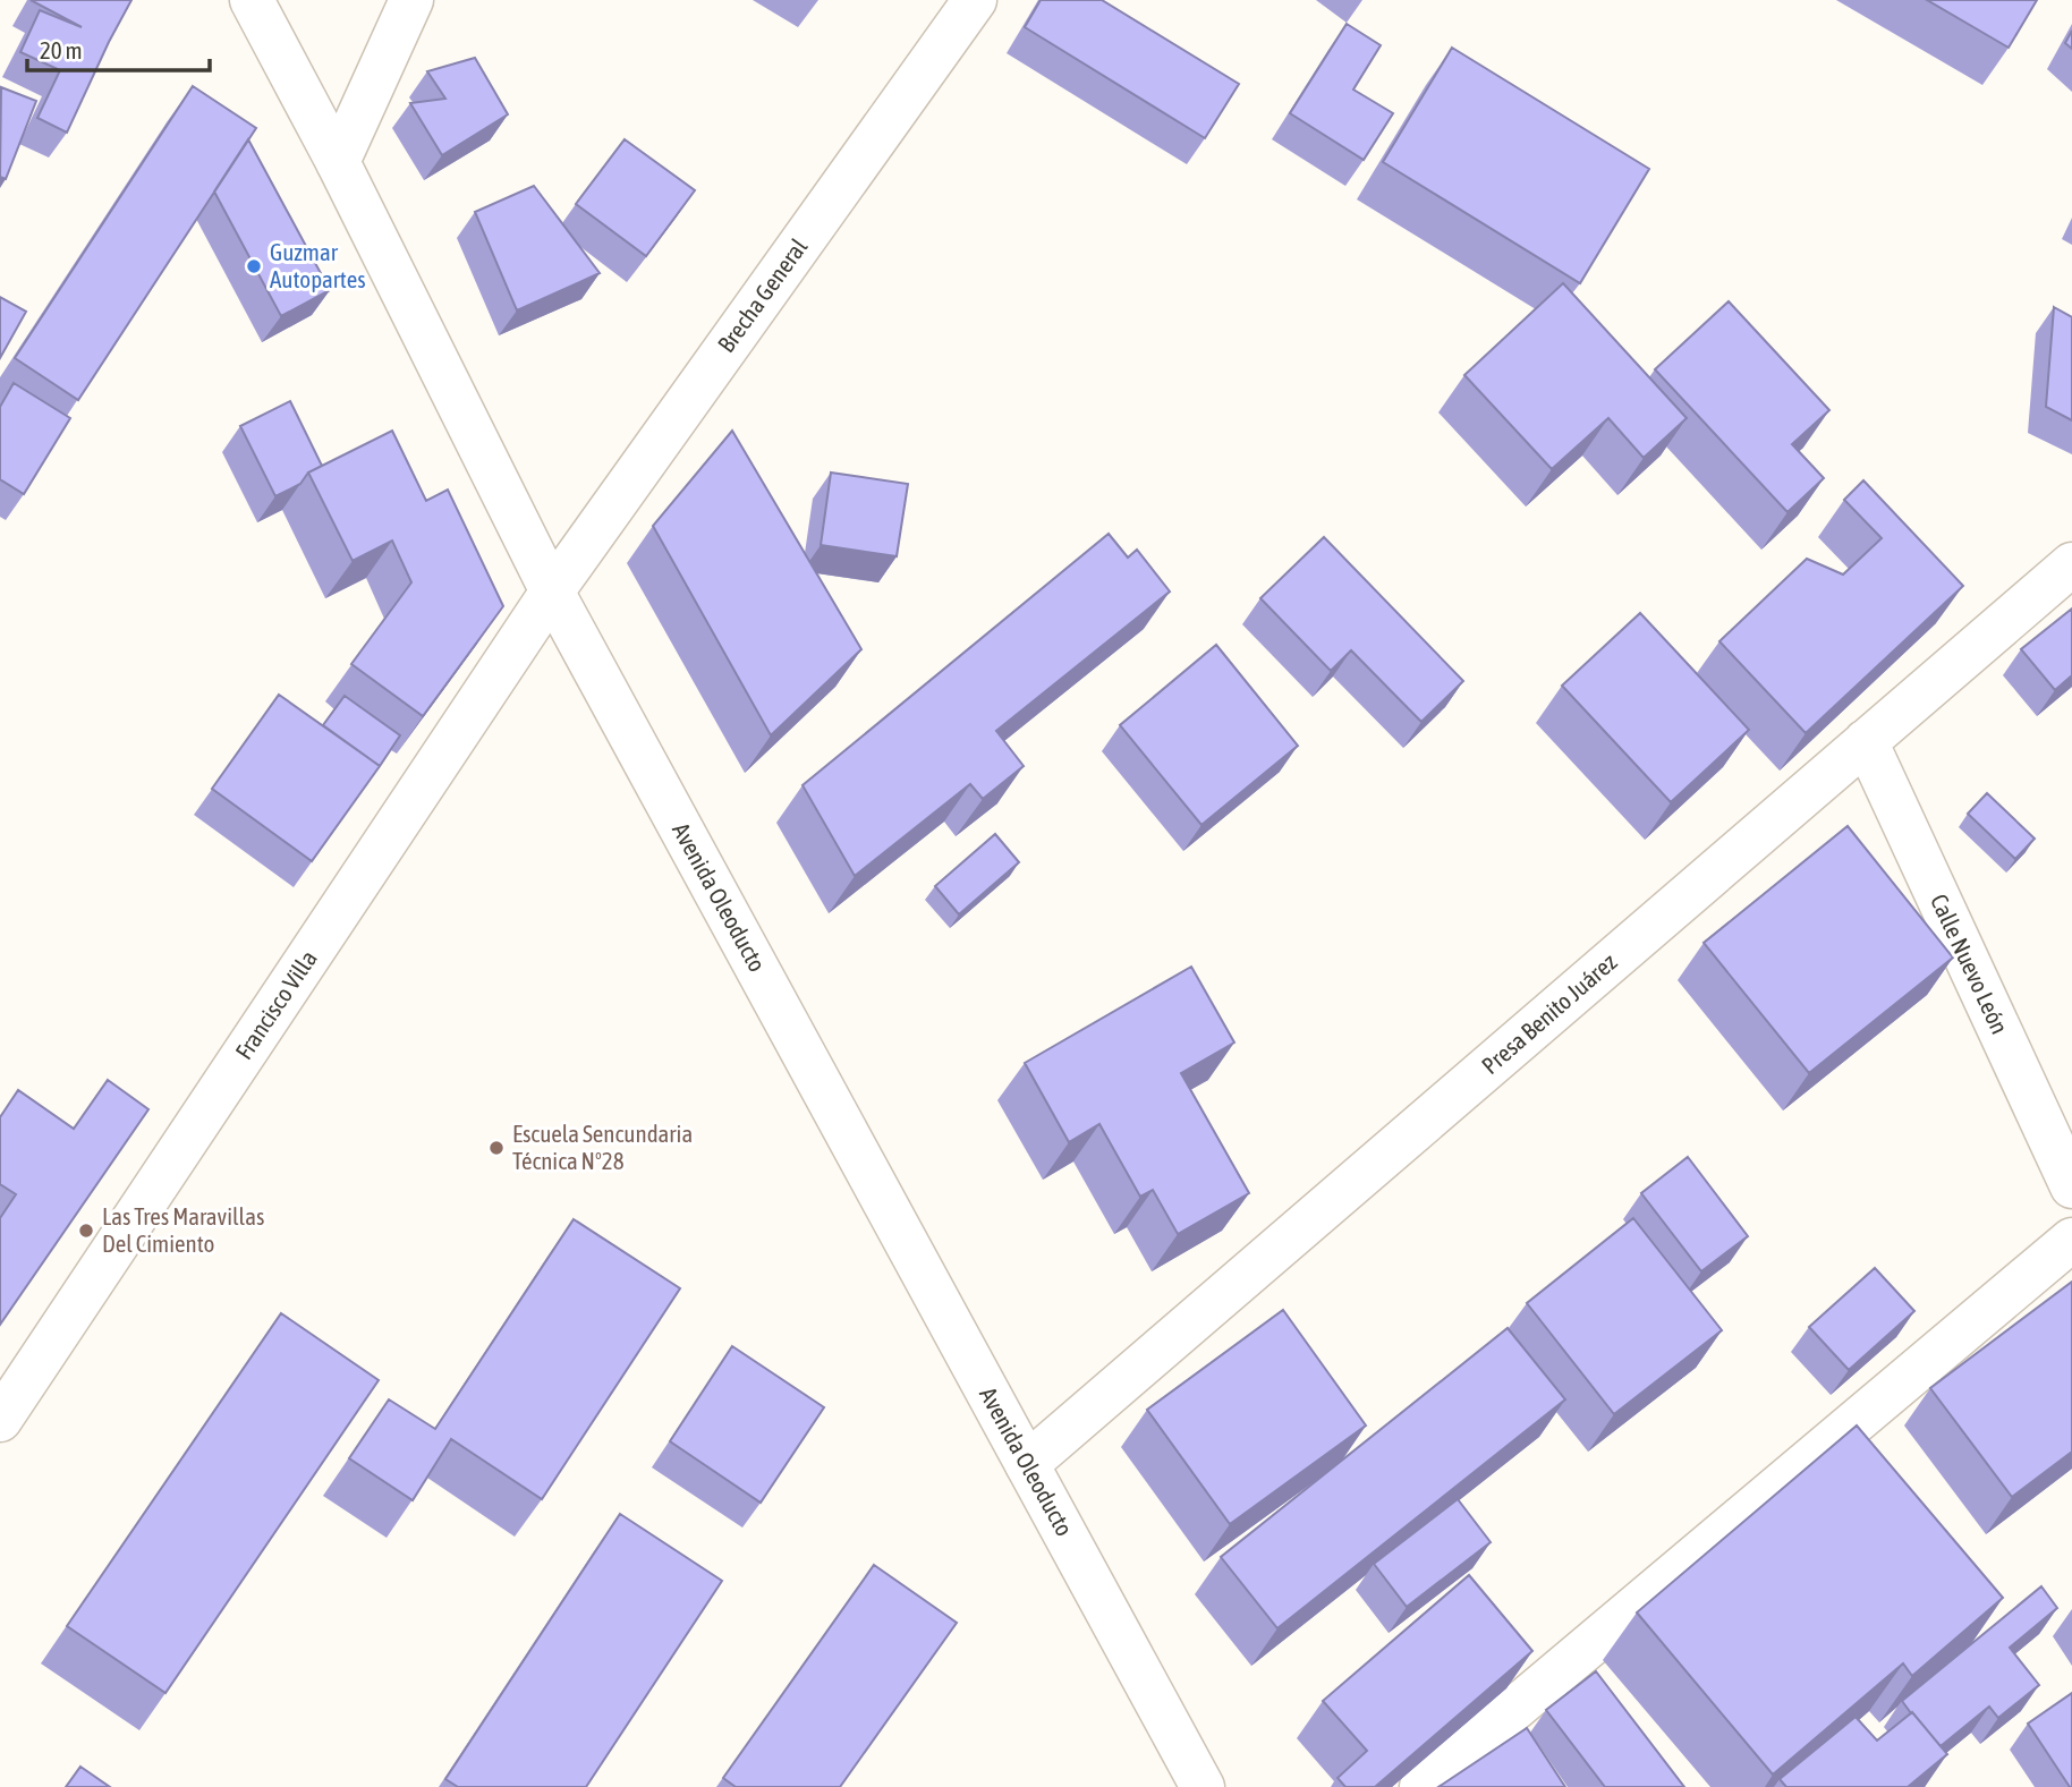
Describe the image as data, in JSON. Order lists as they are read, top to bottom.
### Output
{
  "streets": {
    "street": [
      "Brecha General",
      "Avenida Oleoducto",
      "Calle Nuevo León",
      "Francisco Villa",
      "Presa Benito Juárez"
    ]
  },
  "crossings": [
    ["Brecha General", "Avenida Oleoducto"],
    ["Brecha General", "Francisco Villa"],
    ["Avenida Oleoducto", "Francisco Villa"],
    ["Avenida Oleoducto", "Presa Benito Juárez"],
    ["Calle Nuevo León", "Presa Benito Juárez"]
  ],
  "places": ["Guzmar Autopartes", "Escuela Sencundaria Técnica N°28", "Las Tres Maravillas Del Cimiento"],
  "scale_bar": "20 m"
}
